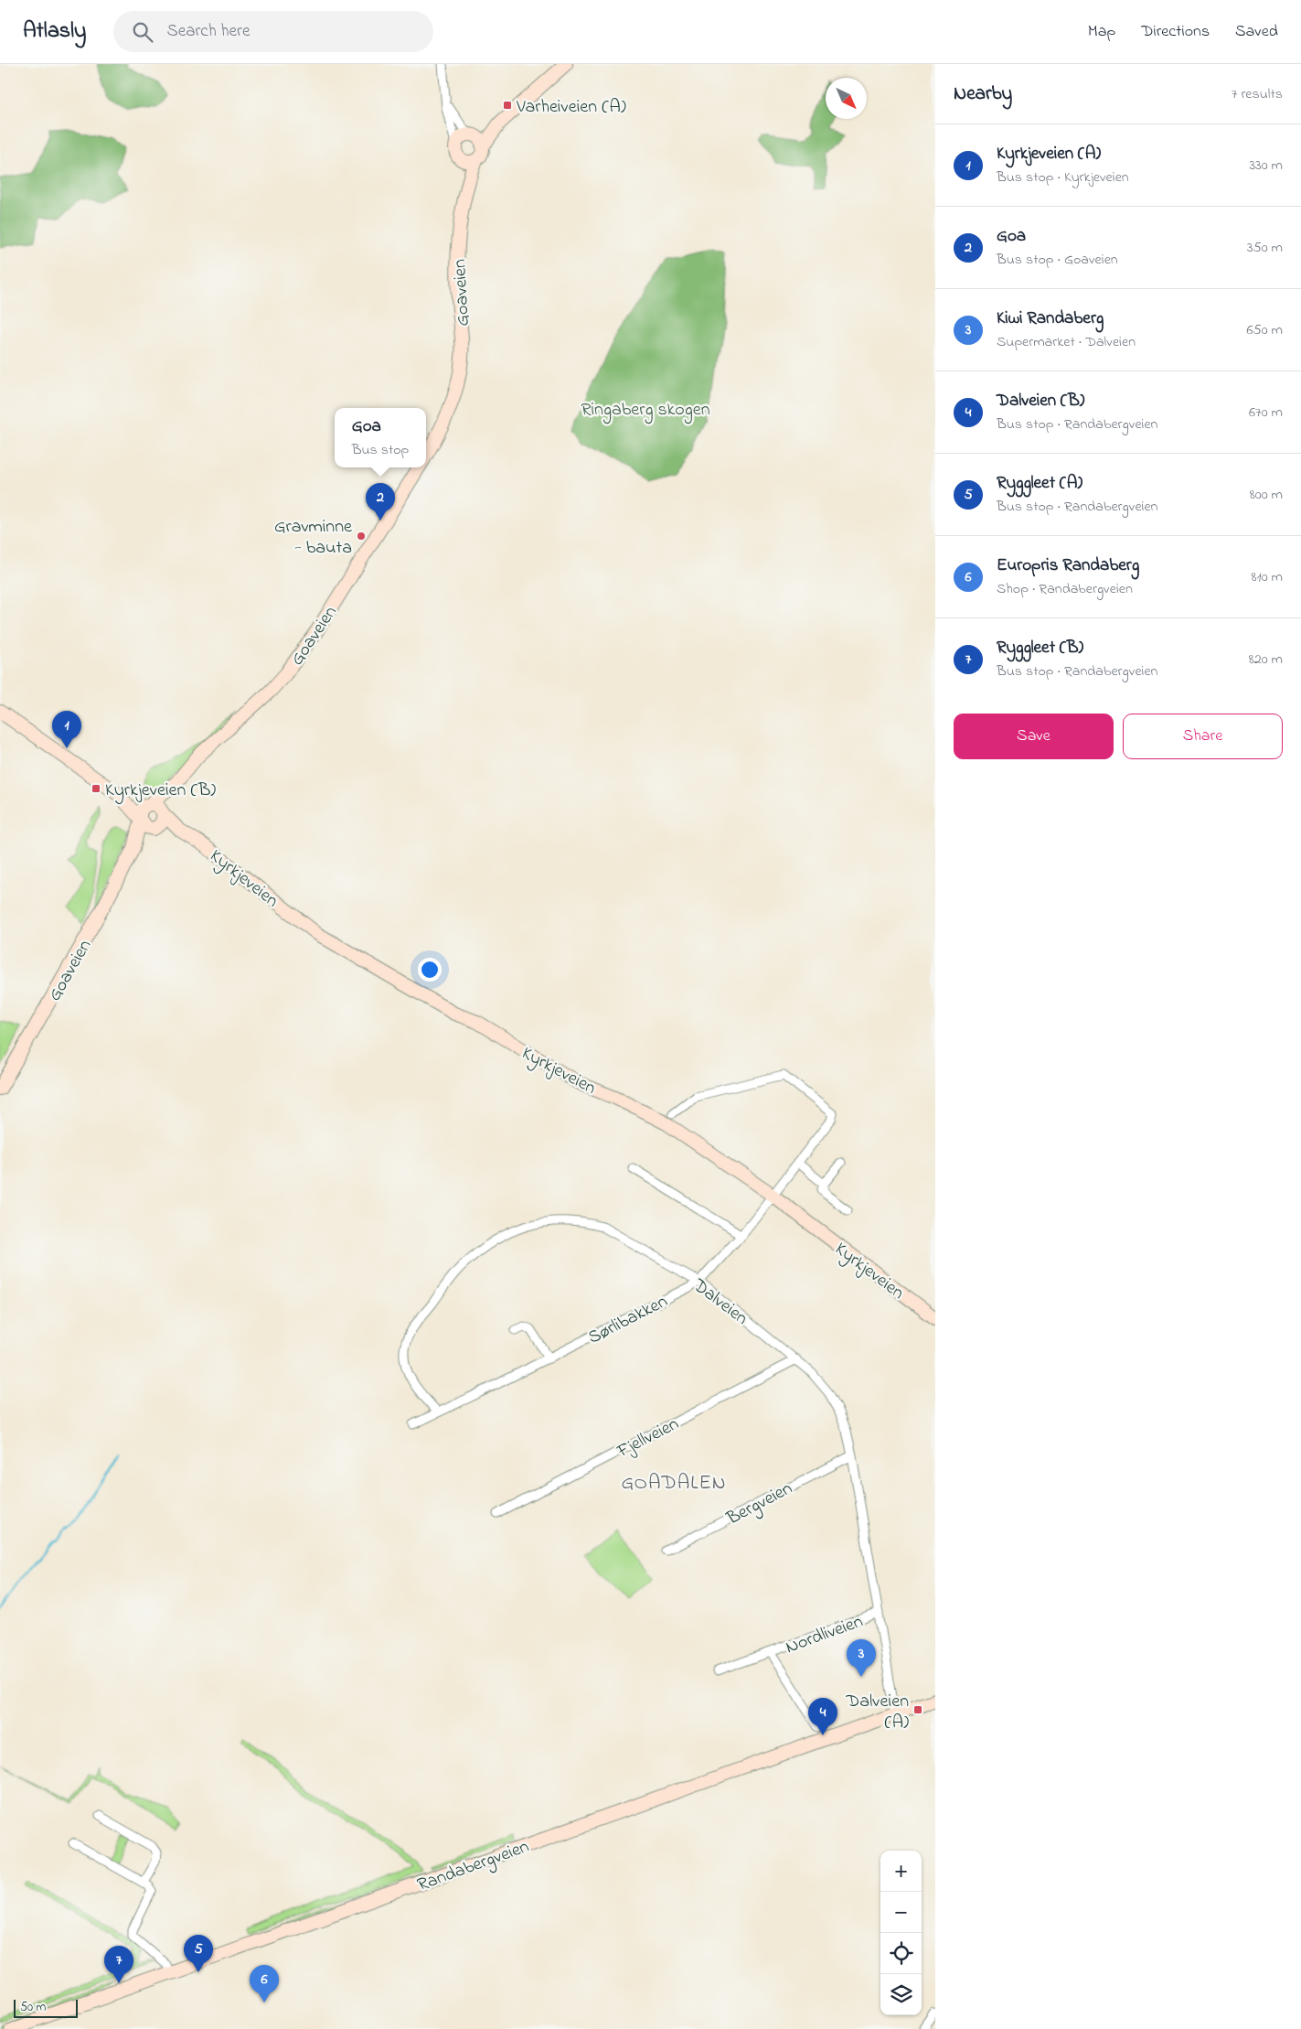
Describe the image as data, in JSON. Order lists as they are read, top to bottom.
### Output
{
  "streets": {
    "main road": ["Goaveien", "Kyrkjeveien", "Randabergveien"],
    "street": [
      "Dalveien",
      "Sørlibakken",
      "Fjellveien",
      "Bergveien",
      "Nordliveien"
    ]
  },
  "crossings": [
    ["Goaveien", "Kyrkjeveien"],
    ["Kyrkjeveien", "Sørlibakken"],
    ["Dalveien", "Sørlibakken"],
    ["Dalveien", "Fjellveien"],
    ["Dalveien", "Bergveien"],
    ["Dalveien", "Nordliveien"],
    ["Dalveien", "Randabergveien"]
  ],
  "districts": ["GOADALEN"],
  "parks": ["Ringaberg skogen"],
  "places": {
    "transit": ["Varheiveien (A)", "Kyrkjeveien (B)", "Dalveien (A)"],
    "other": ["Gravminne - bauta"]
  },
  "scale_bar": "50 m",
  "north": "bottom right",
  "page": {
    "header": "Atlasly",
    "search": "Search here",
    "nav": ["Map", "Directions", "Saved"],
    "heading": ["Nearby", "7 results"],
    "list": [
      {
        "mark": "1",
        "name": "Kyrkjeveien (A)",
        "note": "Bus stop · Kyrkjeveien",
        "value": "330 m"
      },
      {
        "mark": "2",
        "name": "Goa",
        "note": "Bus stop · Goaveien",
        "value": "350 m"
      },
      {
        "mark": "3",
        "name": "Kiwi Randaberg",
        "note": "Supermarket · Dalveien",
        "value": "650 m"
      },
      {
        "mark": "4",
        "name": "Dalveien (B)",
        "note": "Bus stop · Randabergveien",
        "value": "670 m"
      },
      {
        "mark": "5",
        "name": "Ryggleet (A)",
        "note": "Bus stop · Randabergveien",
        "value": "800 m"
      },
      {
        "mark": "6",
        "name": "Europris Randaberg",
        "note": "Shop · Randabergveien",
        "value": "810 m"
      },
      {
        "mark": "7",
        "name": "Ryggleet (B)",
        "note": "Bus stop · Randabergveien",
        "value": "820 m"
      }
    ],
    "popup": ["Goa", "Bus stop"],
    "pins": [
      "2",
      "1",
      "3",
      "4",
      "5",
      "7",
      "6"
    ],
    "buttons": ["Save", "Share"],
    "map_buttons": ["+", "−"],
    "scale": "50 m"
  }
}
